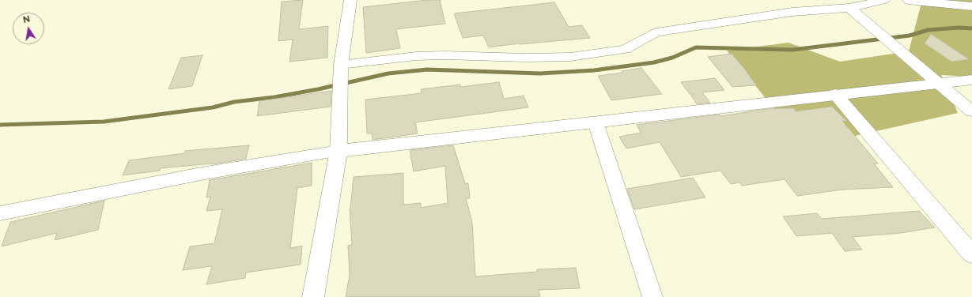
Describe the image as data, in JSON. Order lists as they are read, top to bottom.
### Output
{
  "north": "top"
}
